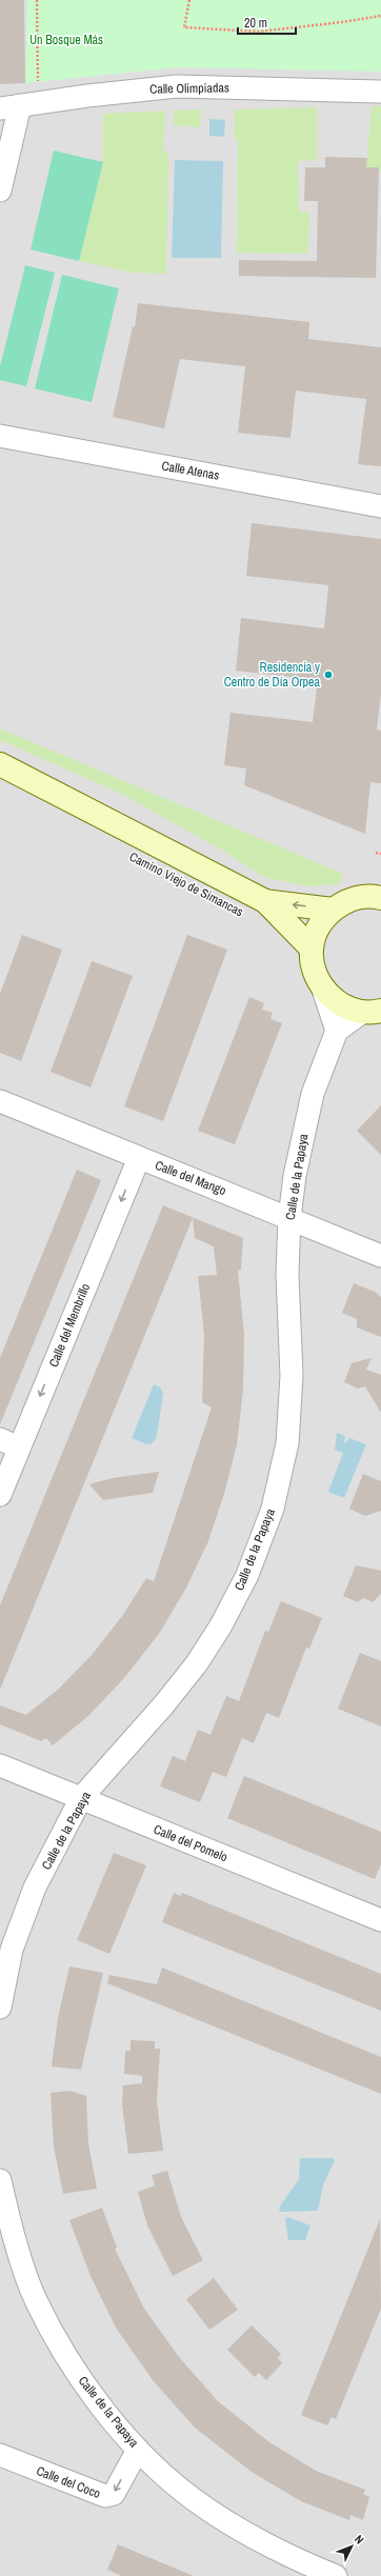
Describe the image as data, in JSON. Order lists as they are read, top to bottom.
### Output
{
  "streets": {
    "main road": ["Camino Viejo de Simancas"],
    "street": [
      "Calle Olimpiadas",
      "Calle Atenas",
      "Calle de la Papaya",
      "Calle del Mango",
      "Calle del Membrillo",
      "Calle del Pomelo",
      "Calle del Coco"
    ]
  },
  "crossings": [
    ["Calle de la Papaya", "Calle del Mango"],
    ["Calle de la Papaya", "Calle del Pomelo"],
    ["Calle de la Papaya", "Calle del Coco"],
    ["Calle del Mango", "Calle del Membrillo"]
  ],
  "one_way": ["Calle del Membrillo", "Calle del Coco"],
  "parks": ["Un Bosque Más"],
  "places": ["Residencia y Centro de Día Orpea"],
  "scale_bar": "20 m",
  "north": "top right"
}
